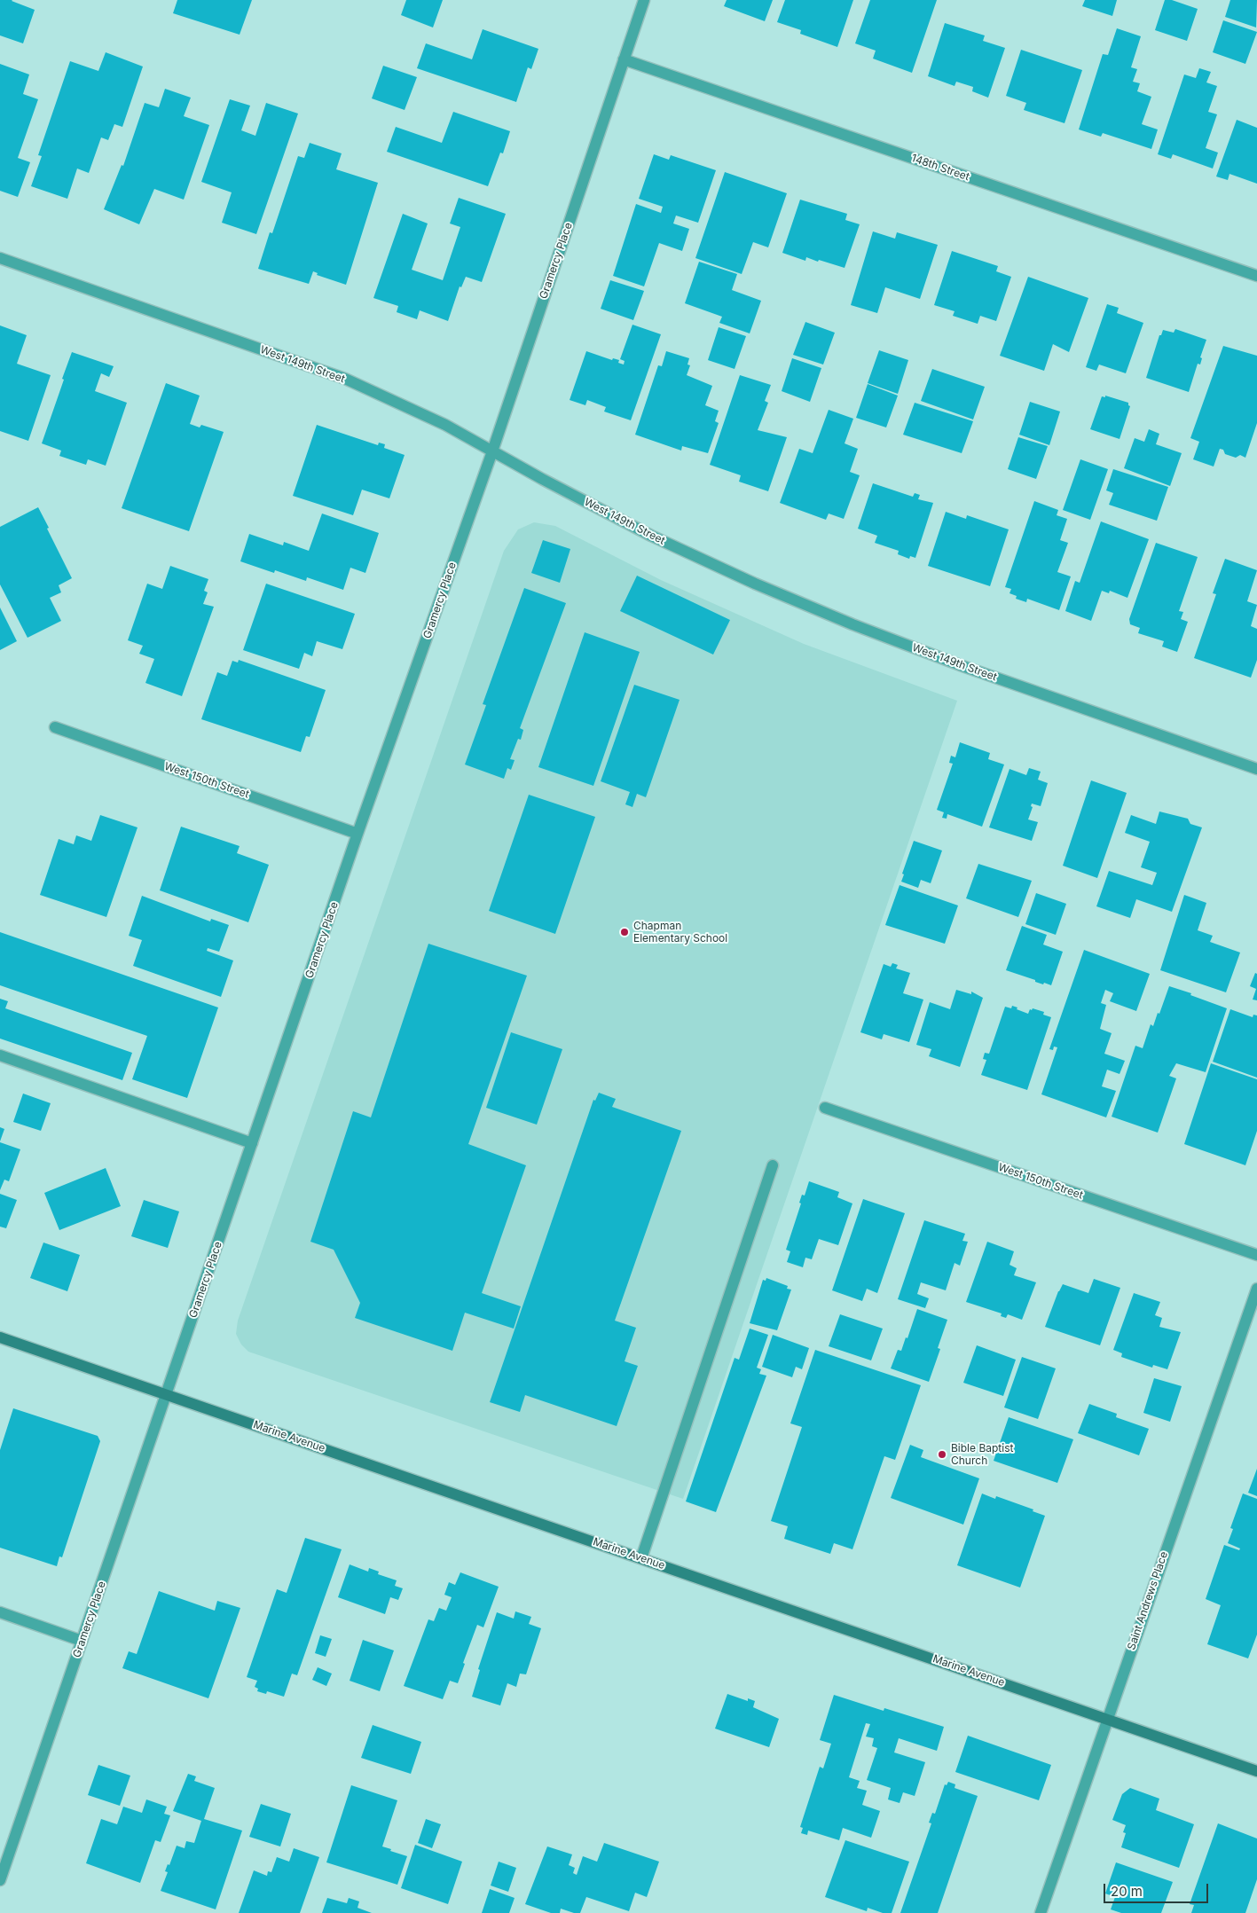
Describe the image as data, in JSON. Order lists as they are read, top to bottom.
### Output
{
  "streets": {
    "main road": ["Marine Avenue"],
    "street": [
      "148th Street",
      "Gramercy Place",
      "West 149th Street",
      "West 150th Street",
      "Saint Andrews Place"
    ]
  },
  "crossings": [
    ["148th Street", "Gramercy Place"],
    ["Gramercy Place", "West 149th Street"],
    ["Gramercy Place", "West 150th Street"],
    ["Gramercy Place", "Marine Avenue"],
    ["Marine Avenue", "Saint Andrews Place"]
  ],
  "places": ["Chapman Elementary School", "Bible Baptist Church"],
  "scale_bar": "20 m"
}
